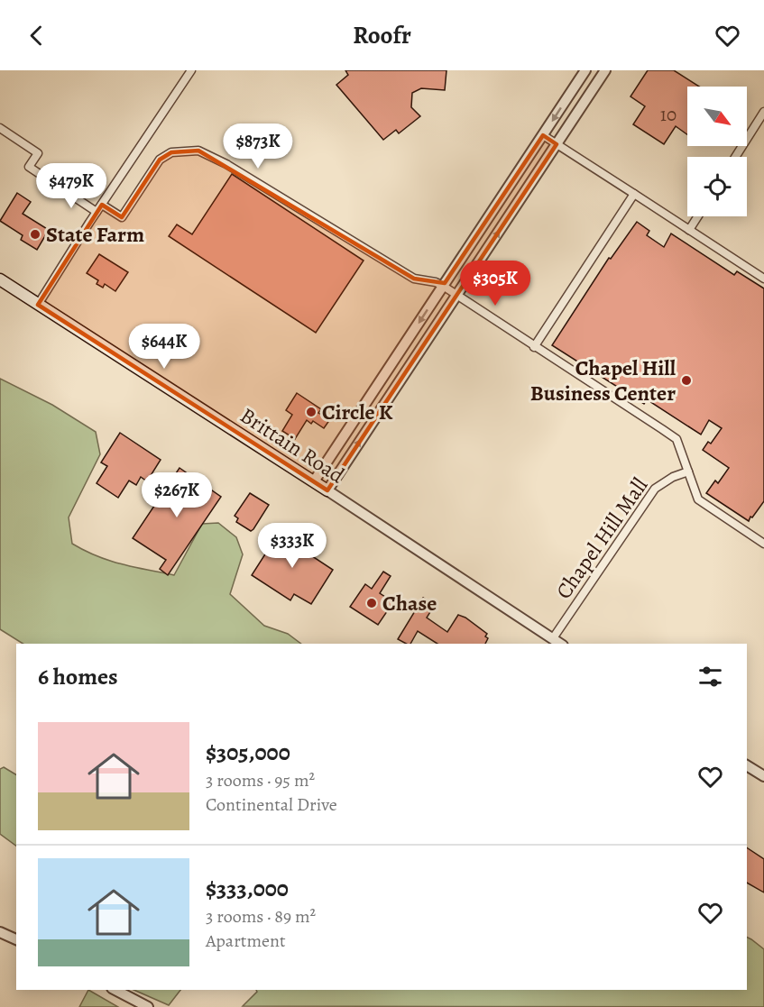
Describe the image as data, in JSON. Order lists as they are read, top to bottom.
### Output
{
  "streets": {
    "main road": ["Brittain Road"],
    "street": ["Chapel Hill Mall"]
  },
  "crossings": [
    ["Brittain Road", "Chapel Hill Mall"]
  ],
  "places": [
    "State Farm",
    "Chapel Hill Business Center",
    "Circle K",
    "Chase"
  ],
  "house_numbers": ["10"],
  "north": "bottom right",
  "page": {
    "header": "Roofr",
    "price": [
      "$873K",
      "$479K",
      "$305K",
      "$644K",
      "$267K",
      "$333K"
    ],
    "heading": "6 homes",
    "list": [
      {
        "name": "$305,000",
        "note": "3 rooms · 95 m² · Continental Drive"
      },
      {
        "name": "$333,000",
        "note": "3 rooms · 89 m² · Apartment"
      }
    ]
  }
}
